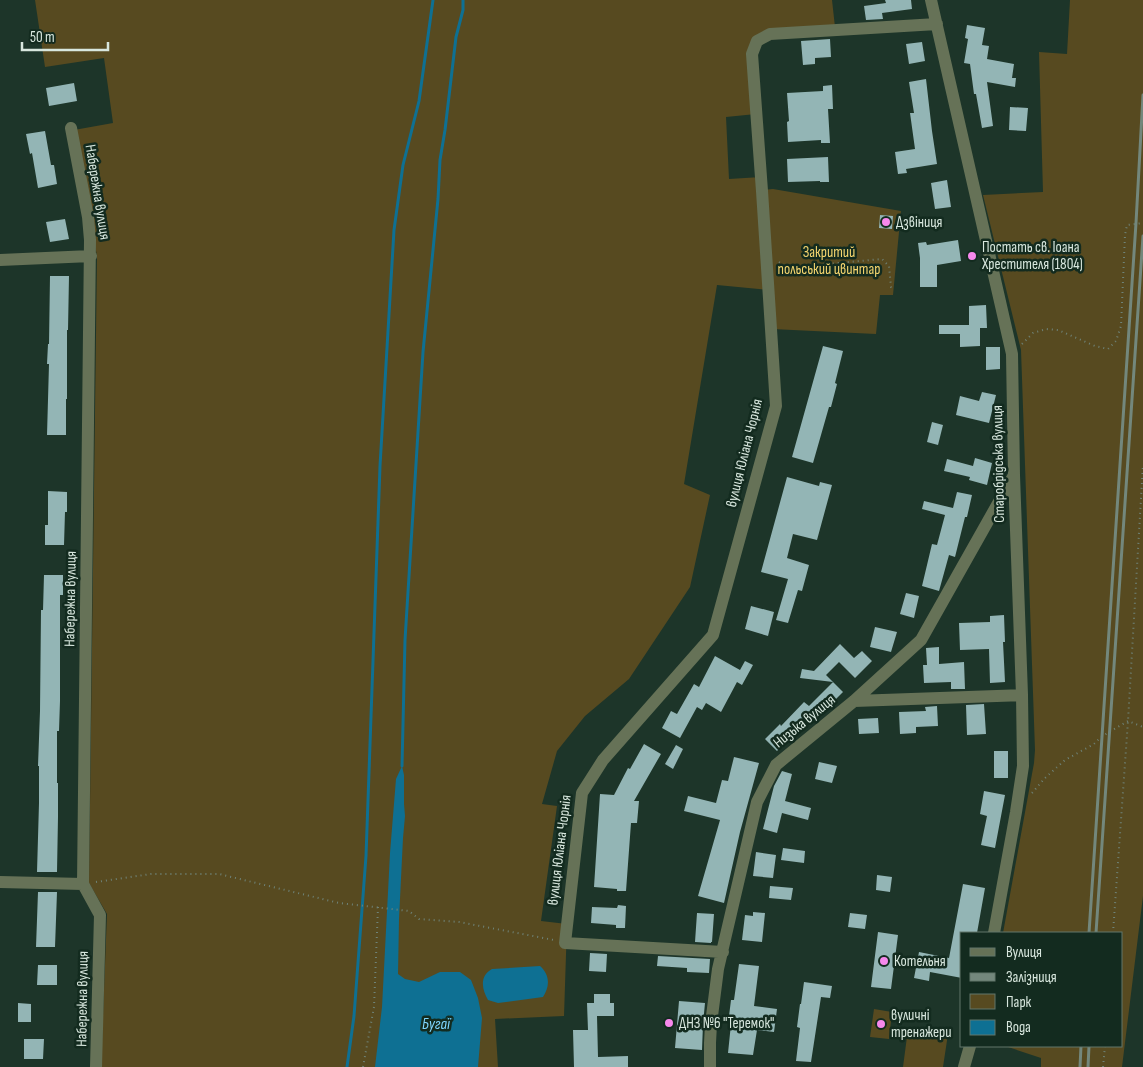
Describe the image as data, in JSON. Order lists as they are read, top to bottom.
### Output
{
  "streets": {
    "street": [
      "Набережна вулиця",
      "вулиця Юліана Чорнія",
      "Старобрідська вулиця",
      "Низька вулиця"
    ]
  },
  "crossings": [
    ["вулиця Юліана Чорнія", "Старобрідська вулиця"],
    ["Старобрідська вулиця", "Низька вулиця"]
  ],
  "water": ["Бугаї"],
  "parks": ["Закритий польський цвинтар"],
  "places": [
    "Дзвіниця",
    "Постать св. Іоана Хрестителя (1804)",
    "Котельня",
    "ДНЗ №6 \"Теремок\"",
    "вуличні тренажери"
  ],
  "legend": [
    "Вулиця",
    "Залізниця",
    "Парк",
    "Вода"
  ],
  "scale_bar": "50 m"
}
